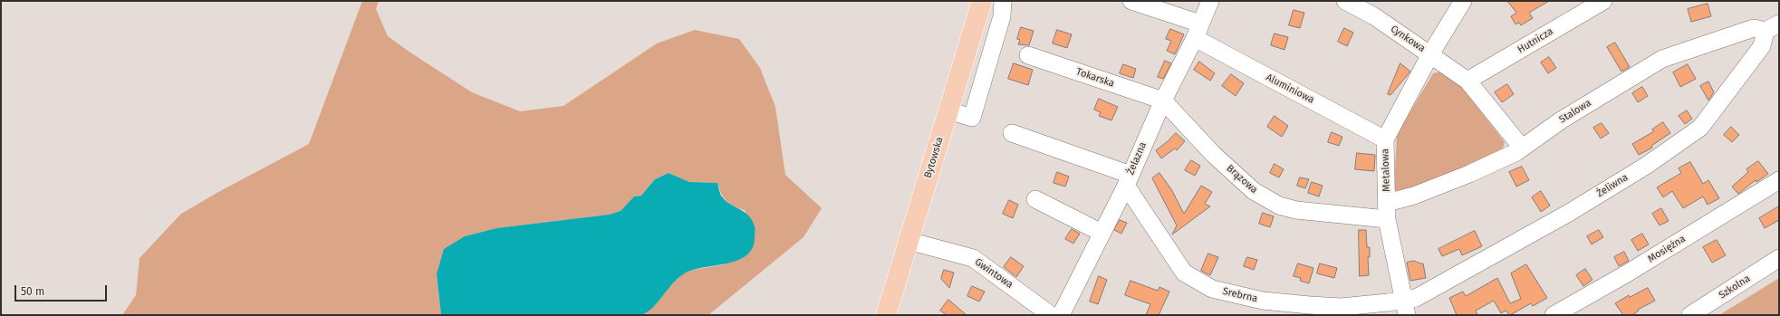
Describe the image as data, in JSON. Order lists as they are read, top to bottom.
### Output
{
  "streets": {
    "main road": ["Bytowska"],
    "street": [
      "Cynkowa",
      "Hutnicza",
      "Tokarska",
      "Aluminiowa",
      "Stalowa",
      "Żelazna",
      "Metalowa",
      "Brązowa",
      "Żeliwna",
      "Mosiężna",
      "Gwintowa",
      "Szkolna",
      "Srebrna"
    ]
  },
  "crossings": [
    ["Cynkowa", "Hutnicza"],
    ["Cynkowa", "Stalowa"],
    ["Cynkowa", "Metalowa"],
    ["Tokarska", "Żelazna"],
    ["Tokarska", "Brązowa"],
    ["Aluminiowa", "Żelazna"],
    ["Aluminiowa", "Metalowa"],
    ["Stalowa", "Metalowa"],
    ["Stalowa", "Brązowa"],
    ["Stalowa", "Żeliwna"],
    ["Bytowska", "Gwintowa"],
    ["Żelazna", "Brązowa"],
    ["Żelazna", "Srebrna"],
    ["Metalowa", "Brązowa"],
    ["Metalowa", "Żeliwna"],
    ["Metalowa", "Srebrna"],
    ["Żeliwna", "Srebrna"]
  ],
  "scale_bar": "50 m"
}
